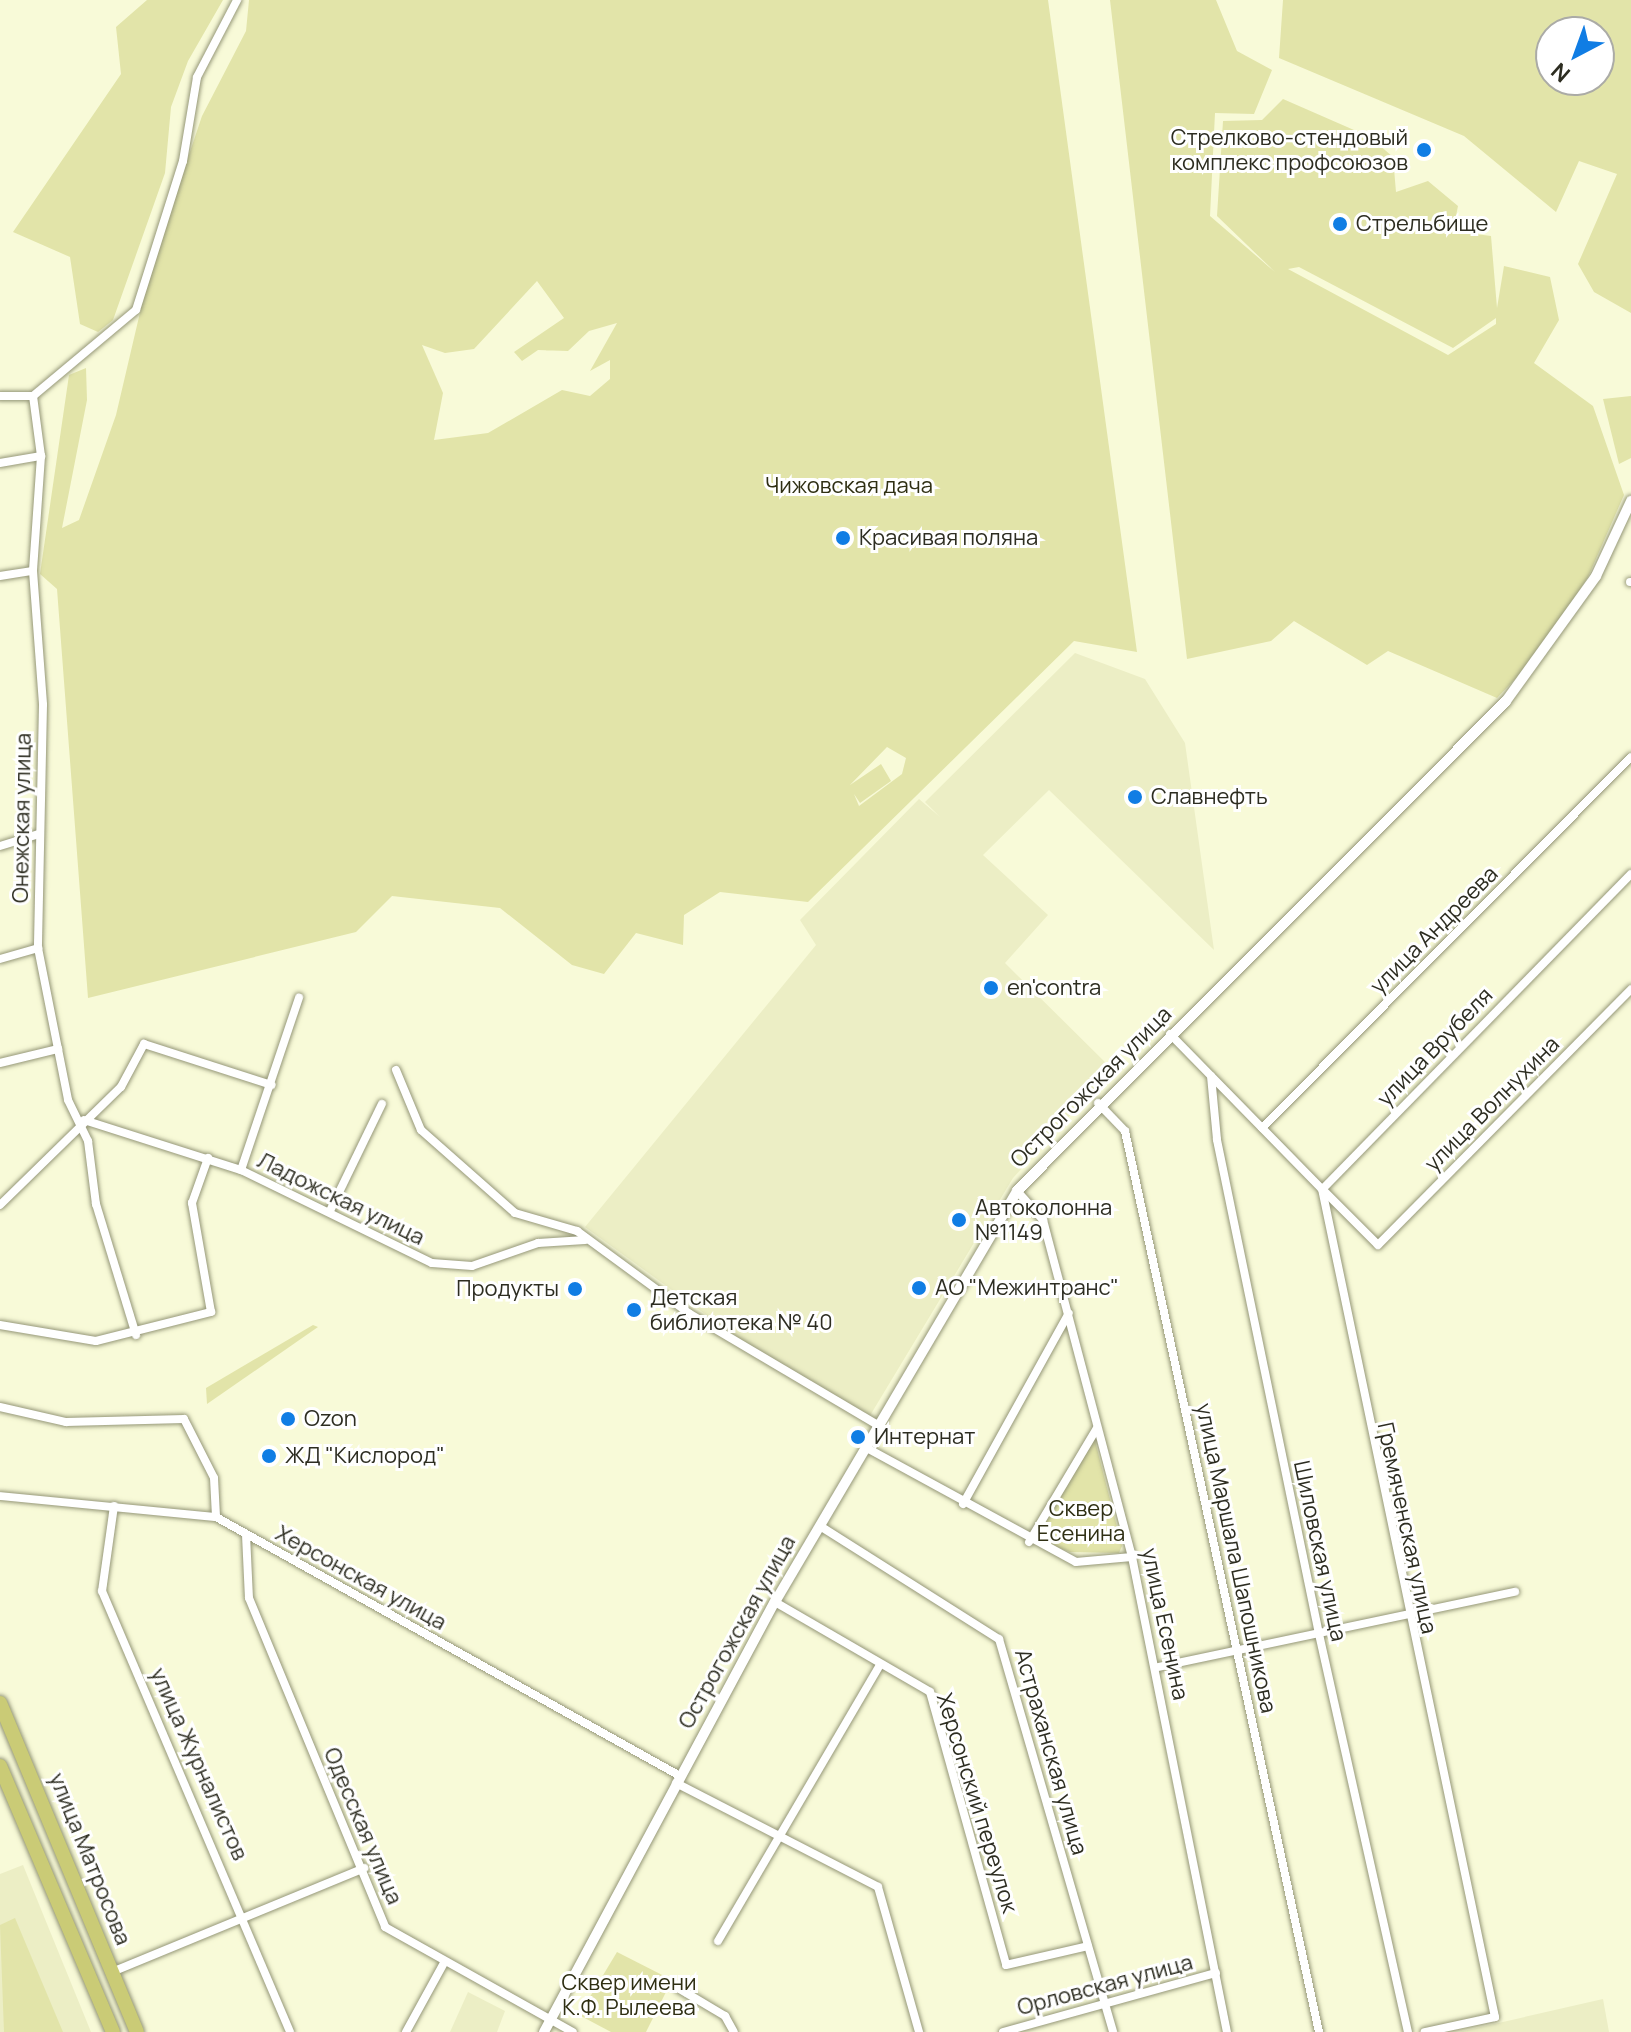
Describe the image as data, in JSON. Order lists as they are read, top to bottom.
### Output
{
  "streets": {
    "highway": ["улица Матросова"],
    "street": [
      "Онежская улица",
      "улица Андреева",
      "улица Врубеля",
      "Острогожская улица",
      "улица Волнухина",
      "Ладожская улица",
      "Гремяченская улица",
      "Шиловская улица",
      "улица Маршала Шапошникова",
      "Херсонская улица",
      "улица Есенина",
      "Астраханская улица",
      "улица Журналистов",
      "Херсонский переулок",
      "Одесская улица",
      "Орловская улица"
    ]
  },
  "crossings": [
    ["Онежская улица", "Ладожская улица"],
    ["улица Врубеля", "улица Волнухина"],
    ["улица Врубеля", "Гремяченская улица"],
    ["Острогожская улица", "улица Маршала Шапошникова"],
    ["Острогожская улица", "Херсонская улица"],
    ["Острогожская улица", "улица Есенина"],
    ["Острогожская улица", "Астраханская улица"],
    ["Острогожская улица", "Херсонский переулок"],
    ["Острогожская улица", "Одесская улица"],
    ["улица Волнухина", "Гремяченская улица"],
    ["Херсонская улица", "улица Журналистов"],
    ["Херсонская улица", "Одесская улица"],
    ["улица Есенина", "Орловская улица"],
    ["Астраханская улица", "Херсонский переулок"],
    ["Астраханская улица", "Орловская улица"]
  ],
  "parks": ["Чижовская дача", "Сквер Есенина", "Сквер имени К.Ф. Рылеева"],
  "places": [
    "Стрелково-стендовый комплекс профсоюзов",
    "Стрельбище",
    "Красивая поляна",
    "Cлавнефть",
    "en'contra",
    "Автоколонна №1149",
    "АО \"Межинтранс\"",
    "Продукты",
    "Детская библиотека № 40",
    "Ozon",
    "Интернат",
    "ЖД \"Кислород\""
  ],
  "north": "bottom left"
}
